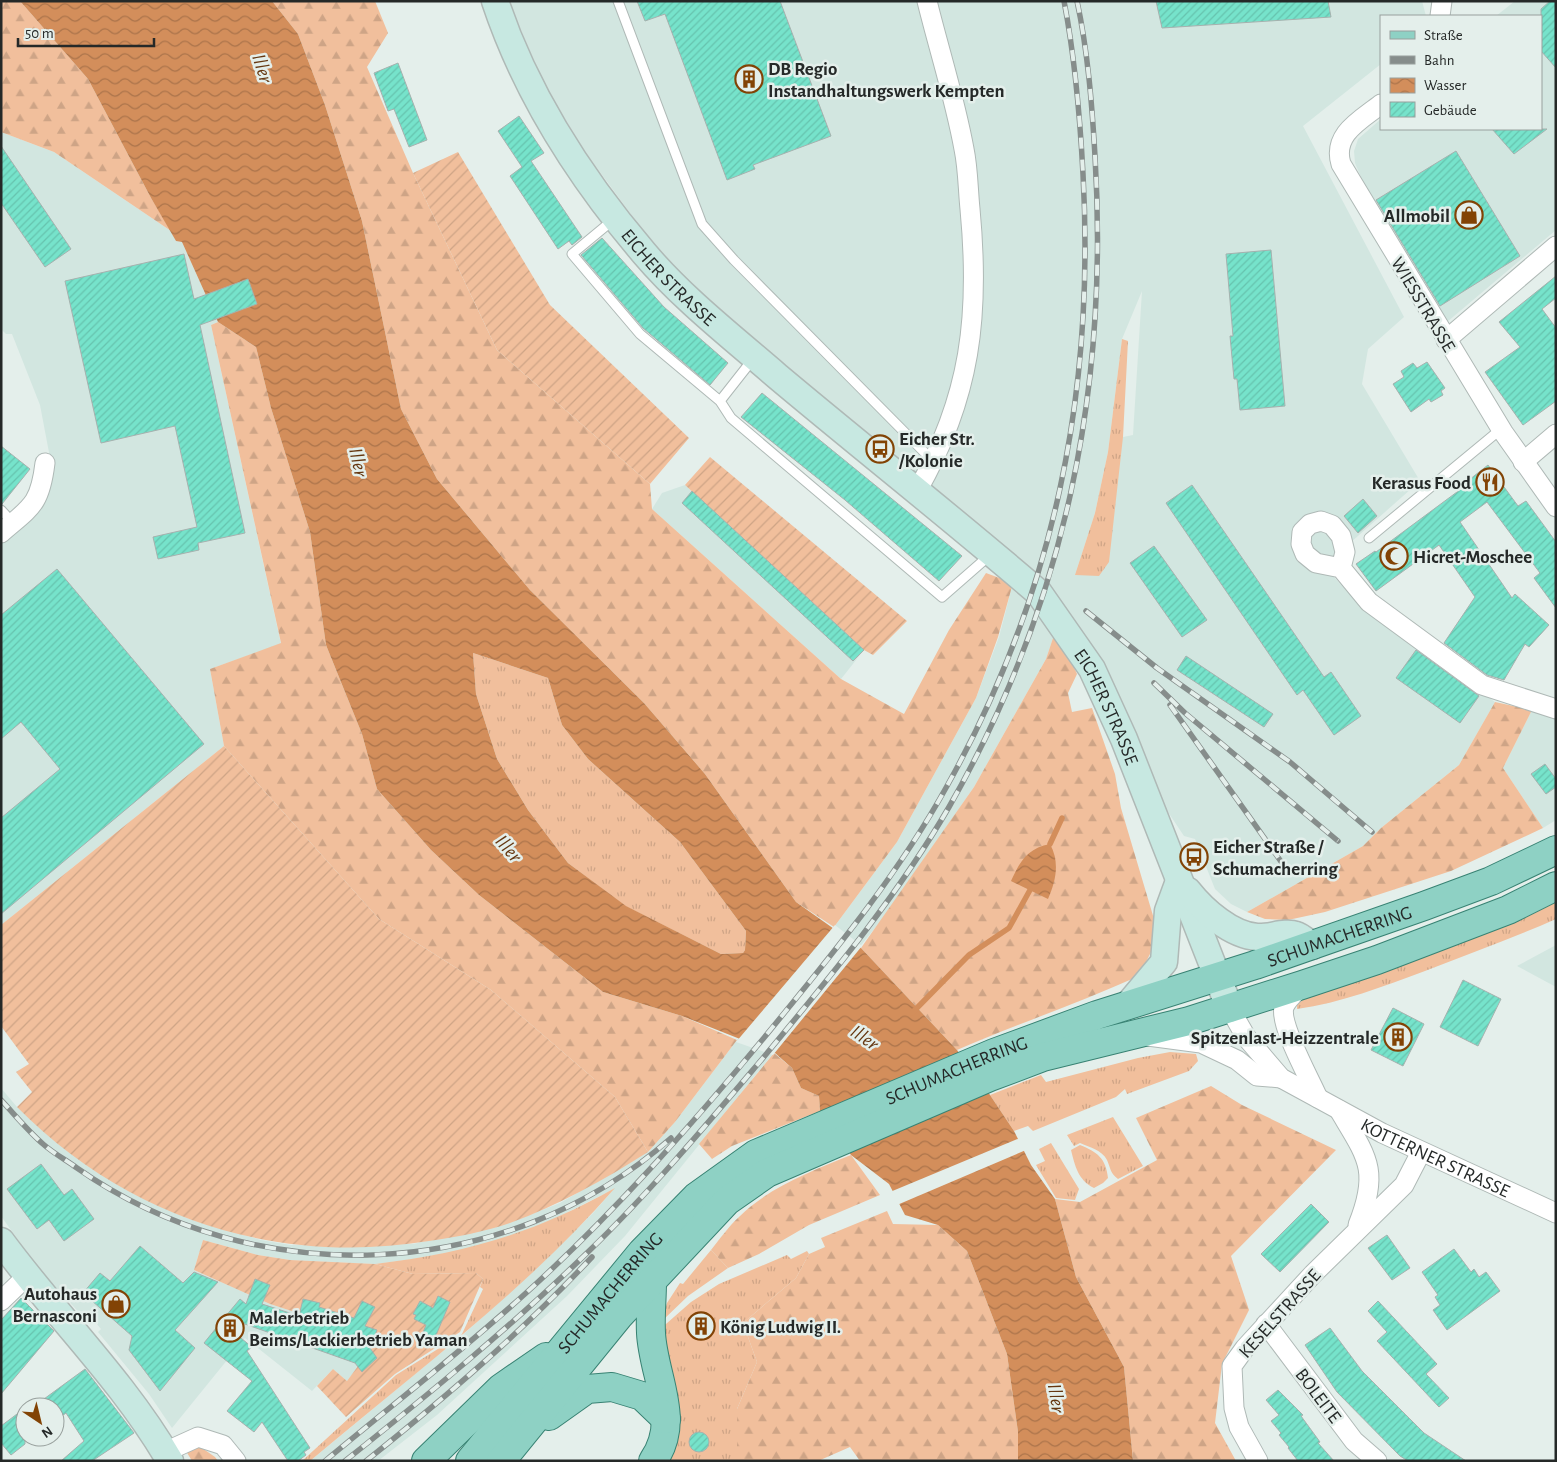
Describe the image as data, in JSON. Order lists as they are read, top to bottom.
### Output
{
  "streets": {
    "main road": ["SCHUMACHERRING"],
    "street": [
      "EICHER STRASSE",
      "WIESSTRASSE",
      "KOTTERNER STRASSE",
      "KESELSTRASSE",
      "BOLEITE"
    ]
  },
  "crossings": [
    ["EICHER STRASSE", "SCHUMACHERRING"],
    ["EICHER STRASSE", "KOTTERNER STRASSE"],
    ["SCHUMACHERRING", "KOTTERNER STRASSE"],
    ["KOTTERNER STRASSE", "KESELSTRASSE"],
    ["KESELSTRASSE", "BOLEITE"]
  ],
  "water": ["Iller"],
  "places": {
    "building": [
      "DB Regio Instandhaltungswerk Kempten",
      "Spitzenlast-Heizzentrale",
      "König Ludwig II.",
      "Malerbetrieb Beims/Lackierbetrieb Yaman"
    ],
    "shop": ["Allmobil", "Autohaus Bernasconi"],
    "bus stop": ["Eicher Str. /Kolonie", "Eicher Straße / Schumacherring"],
    "restaurant": ["Kerasus Food"],
    "mosque": ["Hicret-Moschee"]
  },
  "legend": [
    "Straße",
    "Bahn",
    "Wasser",
    "Gebäude"
  ],
  "scale_bar": "50 m",
  "north": "bottom right"
}
